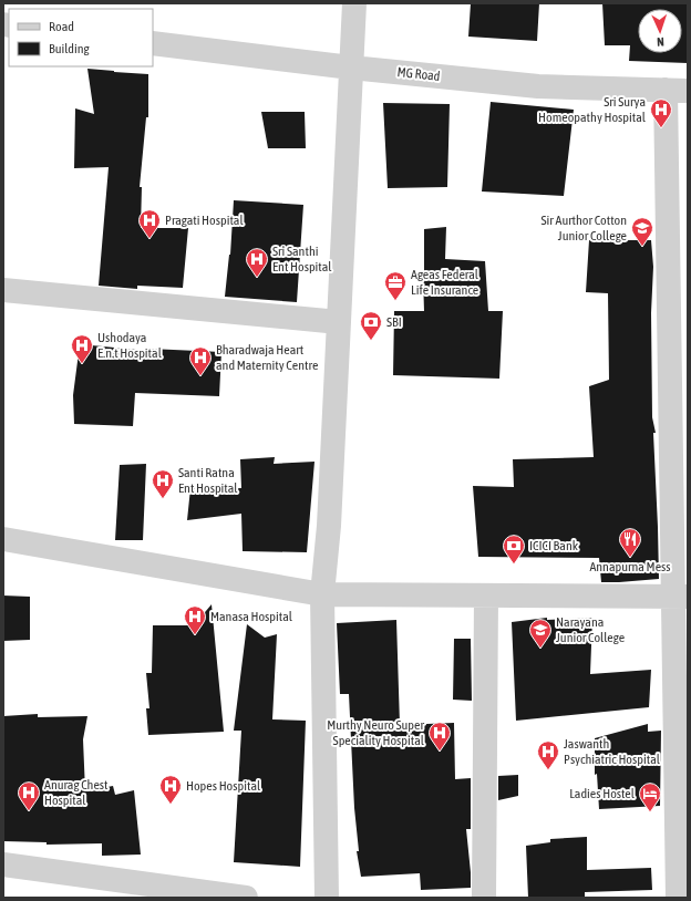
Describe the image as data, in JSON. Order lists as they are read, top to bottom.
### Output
{
  "streets": {
    "street": ["MG Road"]
  },
  "places": {
    "hospital": [
      "Sri Surya Homeopathy Hospital",
      "Pragati Hospital",
      "Sri Santhi Ent Hospital",
      "Ushodaya E.n.t Hospital",
      "Bharadwaja Heart and Maternity Centre",
      "Santi Ratna Ent Hospital",
      "Manasa Hospital",
      "Murthy Neuro Super Speciality Hospital",
      "Jaswanth Psychiatric Hospital",
      "Hopes Hospital",
      "Anurag Chest Hospital"
    ],
    "school or university": ["Sir Aurthor Cotton Junior College", "Narayana Junior College"],
    "office": ["Ageas Federal Life Insurance"],
    "bank": ["SBI", "ICICI Bank"],
    "restaurant": ["Annapurna Mess"],
    "hotel": ["Ladies Hostel"]
  },
  "legend": ["Road", "Building"],
  "north": "bottom"
}
